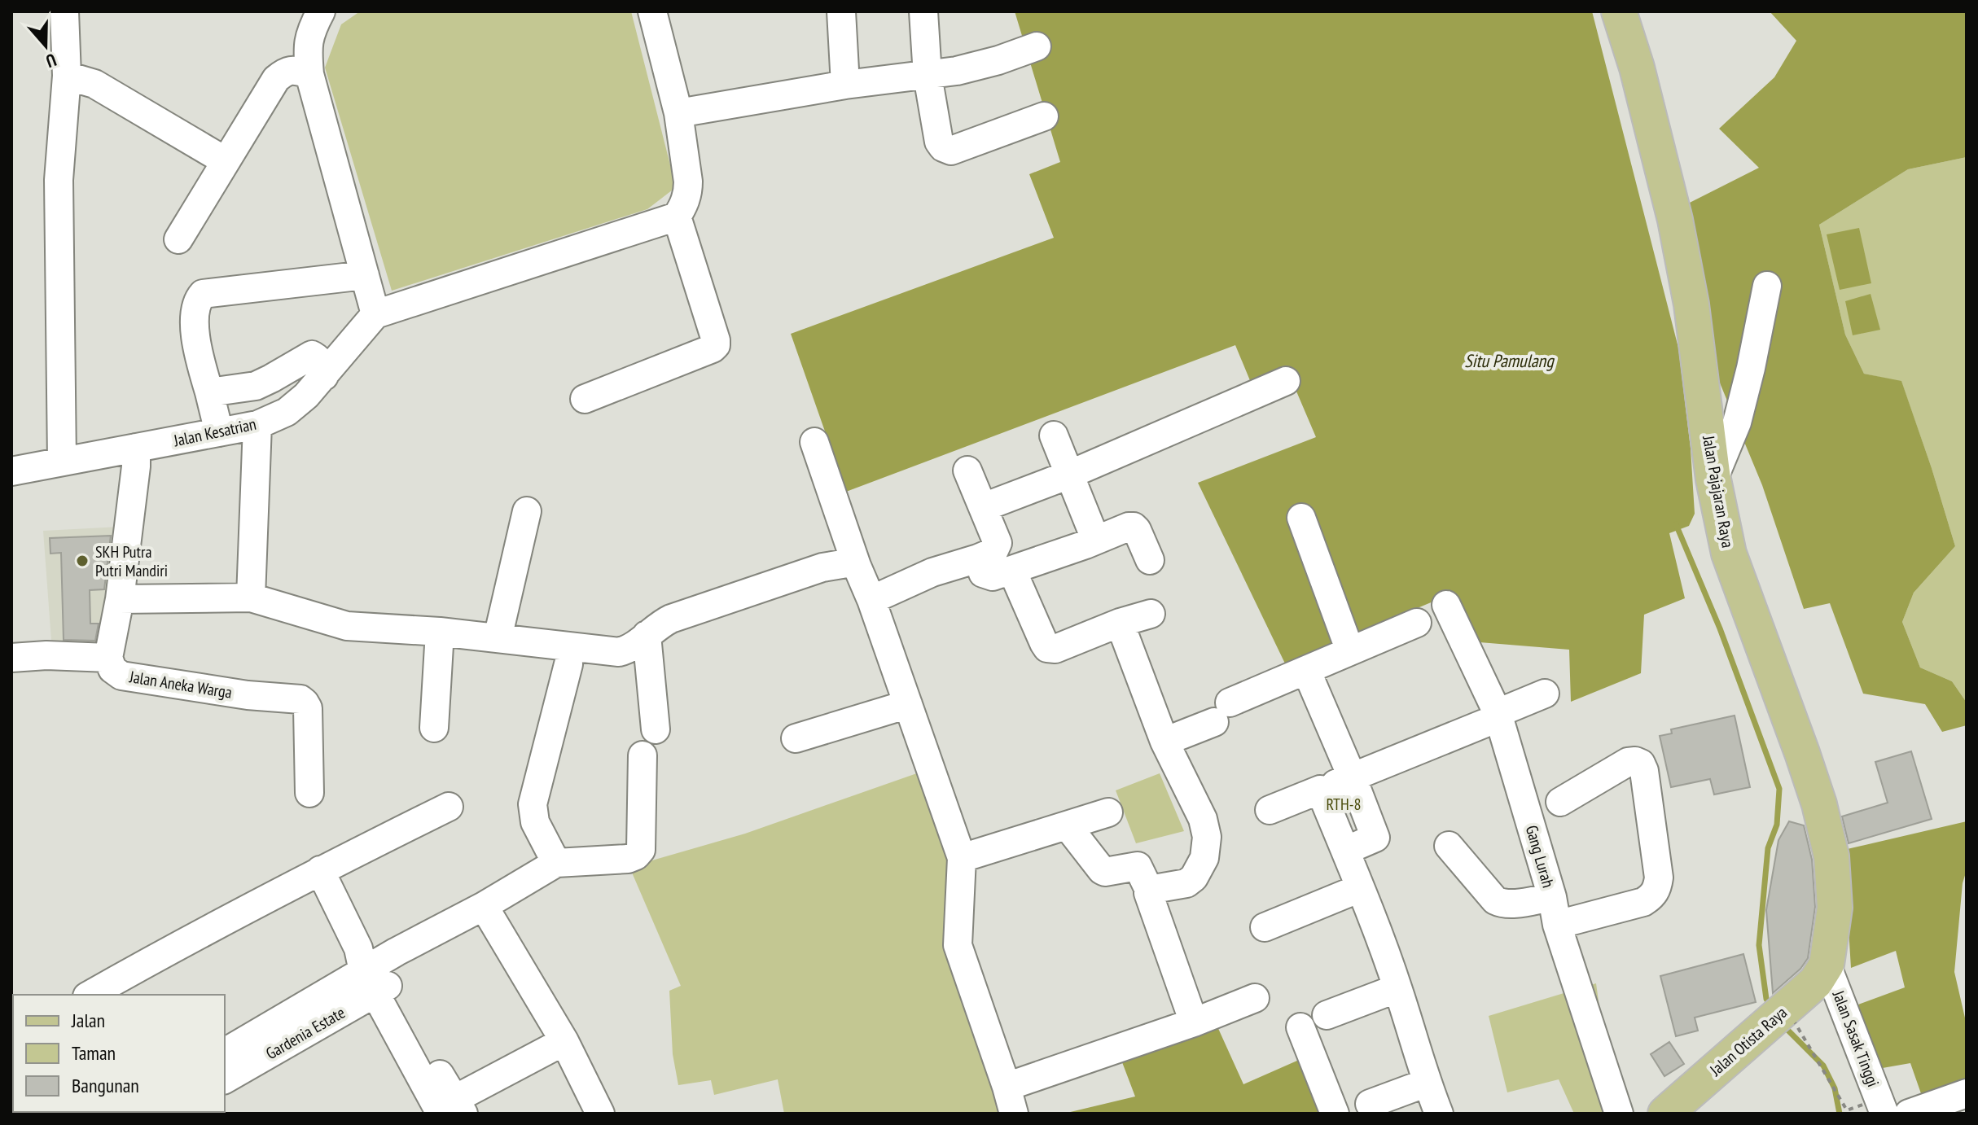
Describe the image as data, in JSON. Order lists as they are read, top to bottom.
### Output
{
  "streets": {
    "main road": ["Jalan Pajajaran Raya", "Jalan Otista Raya"],
    "street": [
      "Jalan Kesatrian",
      "Jalan Aneka Warga",
      "Gang Lurah",
      "Gardenia Estate",
      "Jalan Sasak Tinggi"
    ]
  },
  "crossings": [
    ["Jalan Kesatrian", "Jalan Aneka Warga"],
    ["Jalan Pajajaran Raya", "Jalan Sasak Tinggi"],
    ["Jalan Pajajaran Raya", "Jalan Otista Raya"],
    ["Jalan Sasak Tinggi", "Jalan Otista Raya"]
  ],
  "water": ["Situ Pamulang"],
  "parks": ["RTH-8"],
  "places": ["SKH Putra Putri Mandiri"],
  "legend": ["Jalan", "Taman", "Bangunan"],
  "north": "bottom"
}
